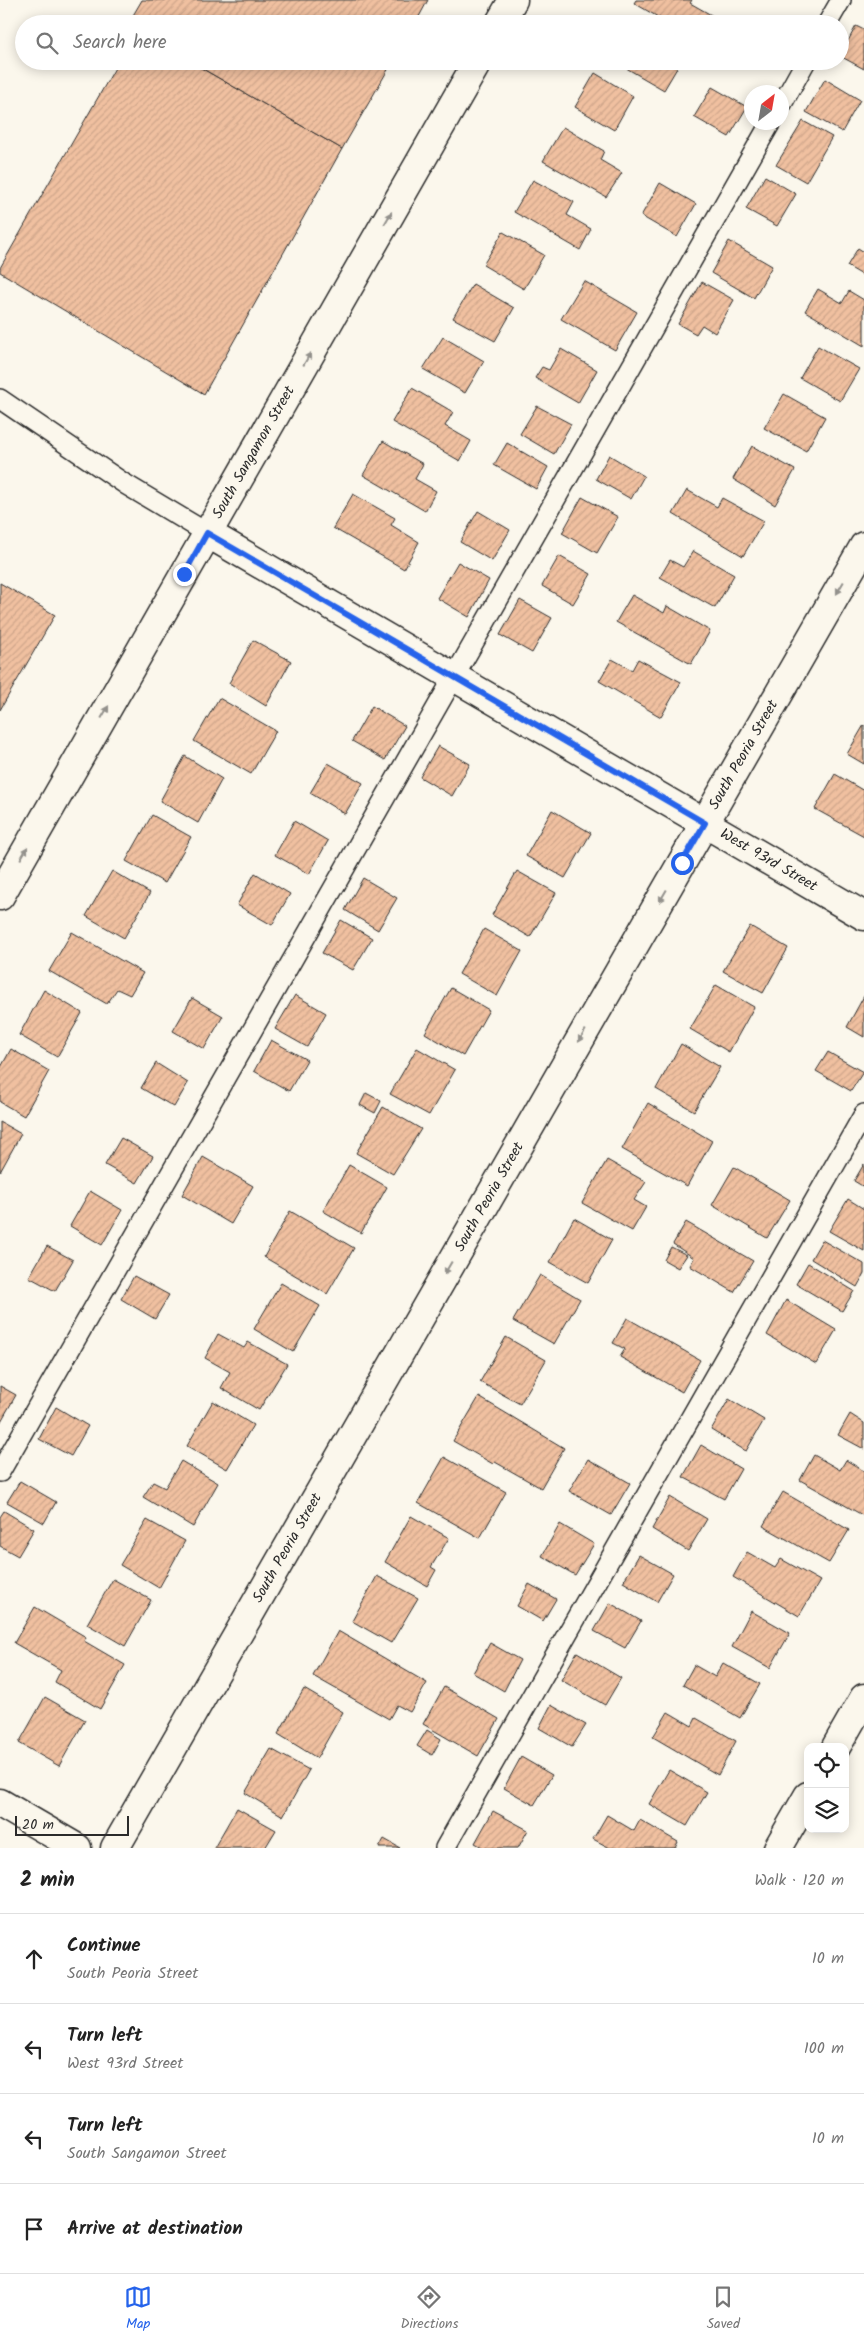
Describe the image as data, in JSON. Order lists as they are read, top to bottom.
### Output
{
  "streets": {
    "street": ["South Sangamon Street", "South Peoria Street", "West 93rd Street"]
  },
  "crossings": [
    ["South Sangamon Street", "West 93rd Street"],
    ["South Peoria Street", "West 93rd Street"]
  ],
  "one_way": ["South Sangamon Street", "South Peoria Street"],
  "scale_bar": "20 m",
  "north": "top right",
  "page": {
    "search": "Search here",
    "scale": "20 m",
    "heading": ["2 min", "Walk · 120 m"],
    "list": [
      ["Continue", "South Peoria Street", "10 m"],
      ["Turn left", "West 93rd Street", "100 m"],
      ["Turn left", "South Sangamon Street", "10 m"],
      "Arrive at destination"
    ],
    "nav": ["Map", "Directions", "Saved"]
  }
}
